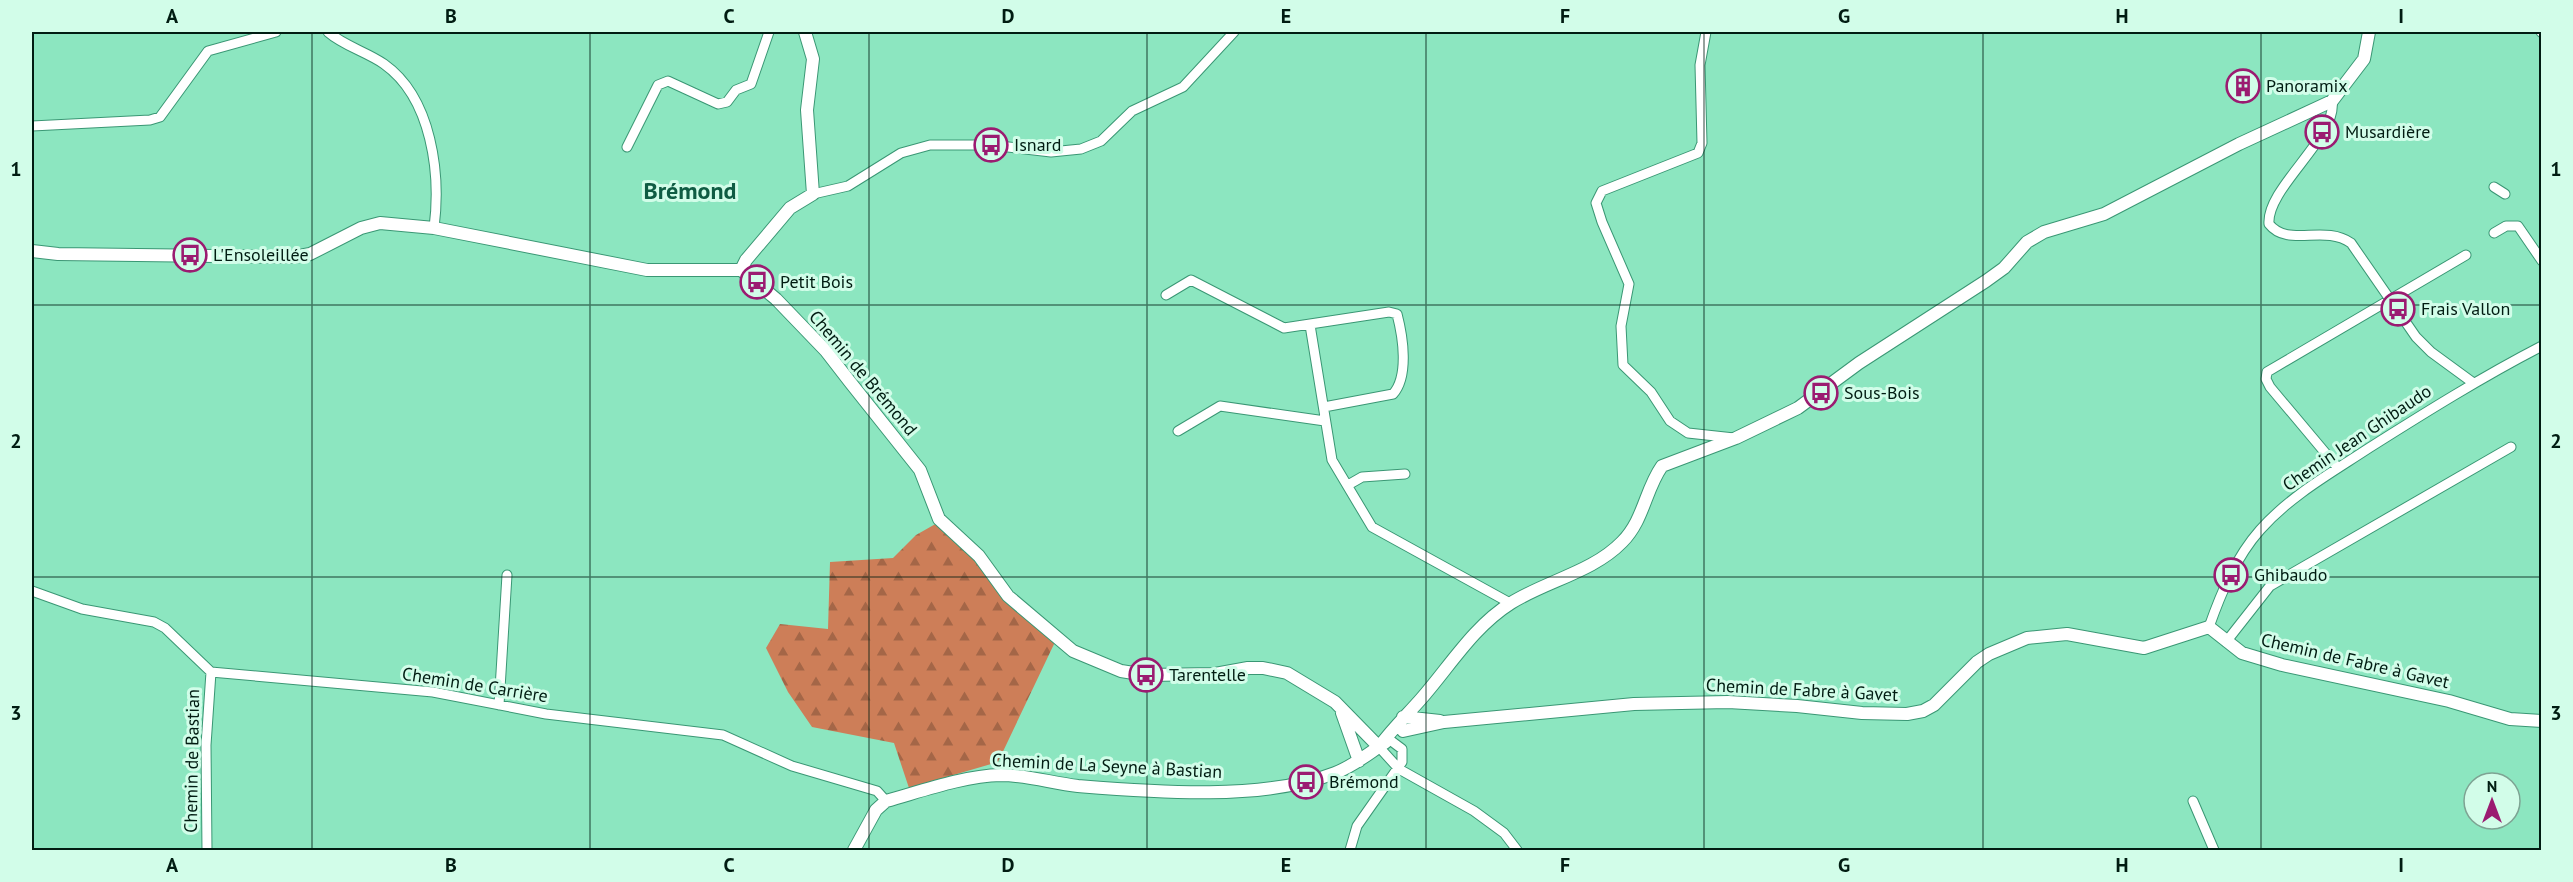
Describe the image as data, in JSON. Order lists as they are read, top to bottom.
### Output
{
  "streets": {
    "street": [
      "Chemin de Brémond",
      "Chemin Jean Ghibaudo",
      "Chemin de Fabre à Gavet",
      "Chemin de Carrière",
      "Chemin de Bastian",
      "Chemin de La Seyne à Bastian"
    ]
  },
  "crossings": [
    ["Chemin de Brémond", "Chemin de La Seyne à Bastian"],
    ["Chemin Jean Ghibaudo", "Chemin de Fabre à Gavet"],
    ["Chemin de Fabre à Gavet", "Chemin de La Seyne à Bastian"],
    ["Chemin de Carrière", "Chemin de Bastian"],
    ["Chemin de Carrière", "Chemin de La Seyne à Bastian"]
  ],
  "districts": ["Brémond"],
  "places": {
    "building": ["Panoramix"],
    "bus stop": [
      "Musardière",
      "Isnard",
      "L'Ensoleillée",
      "Petit Bois",
      "Frais Vallon",
      "Sous-Bois",
      "Ghibaudo",
      "Tarentelle",
      "Brémond"
    ]
  },
  "north": "top",
  "grid": {
    "columns": [
      "A",
      "B",
      "C",
      "D",
      "E",
      "F",
      "G",
      "H",
      "I"
    ],
    "rows": ["1", "2", "3"]
  }
}
